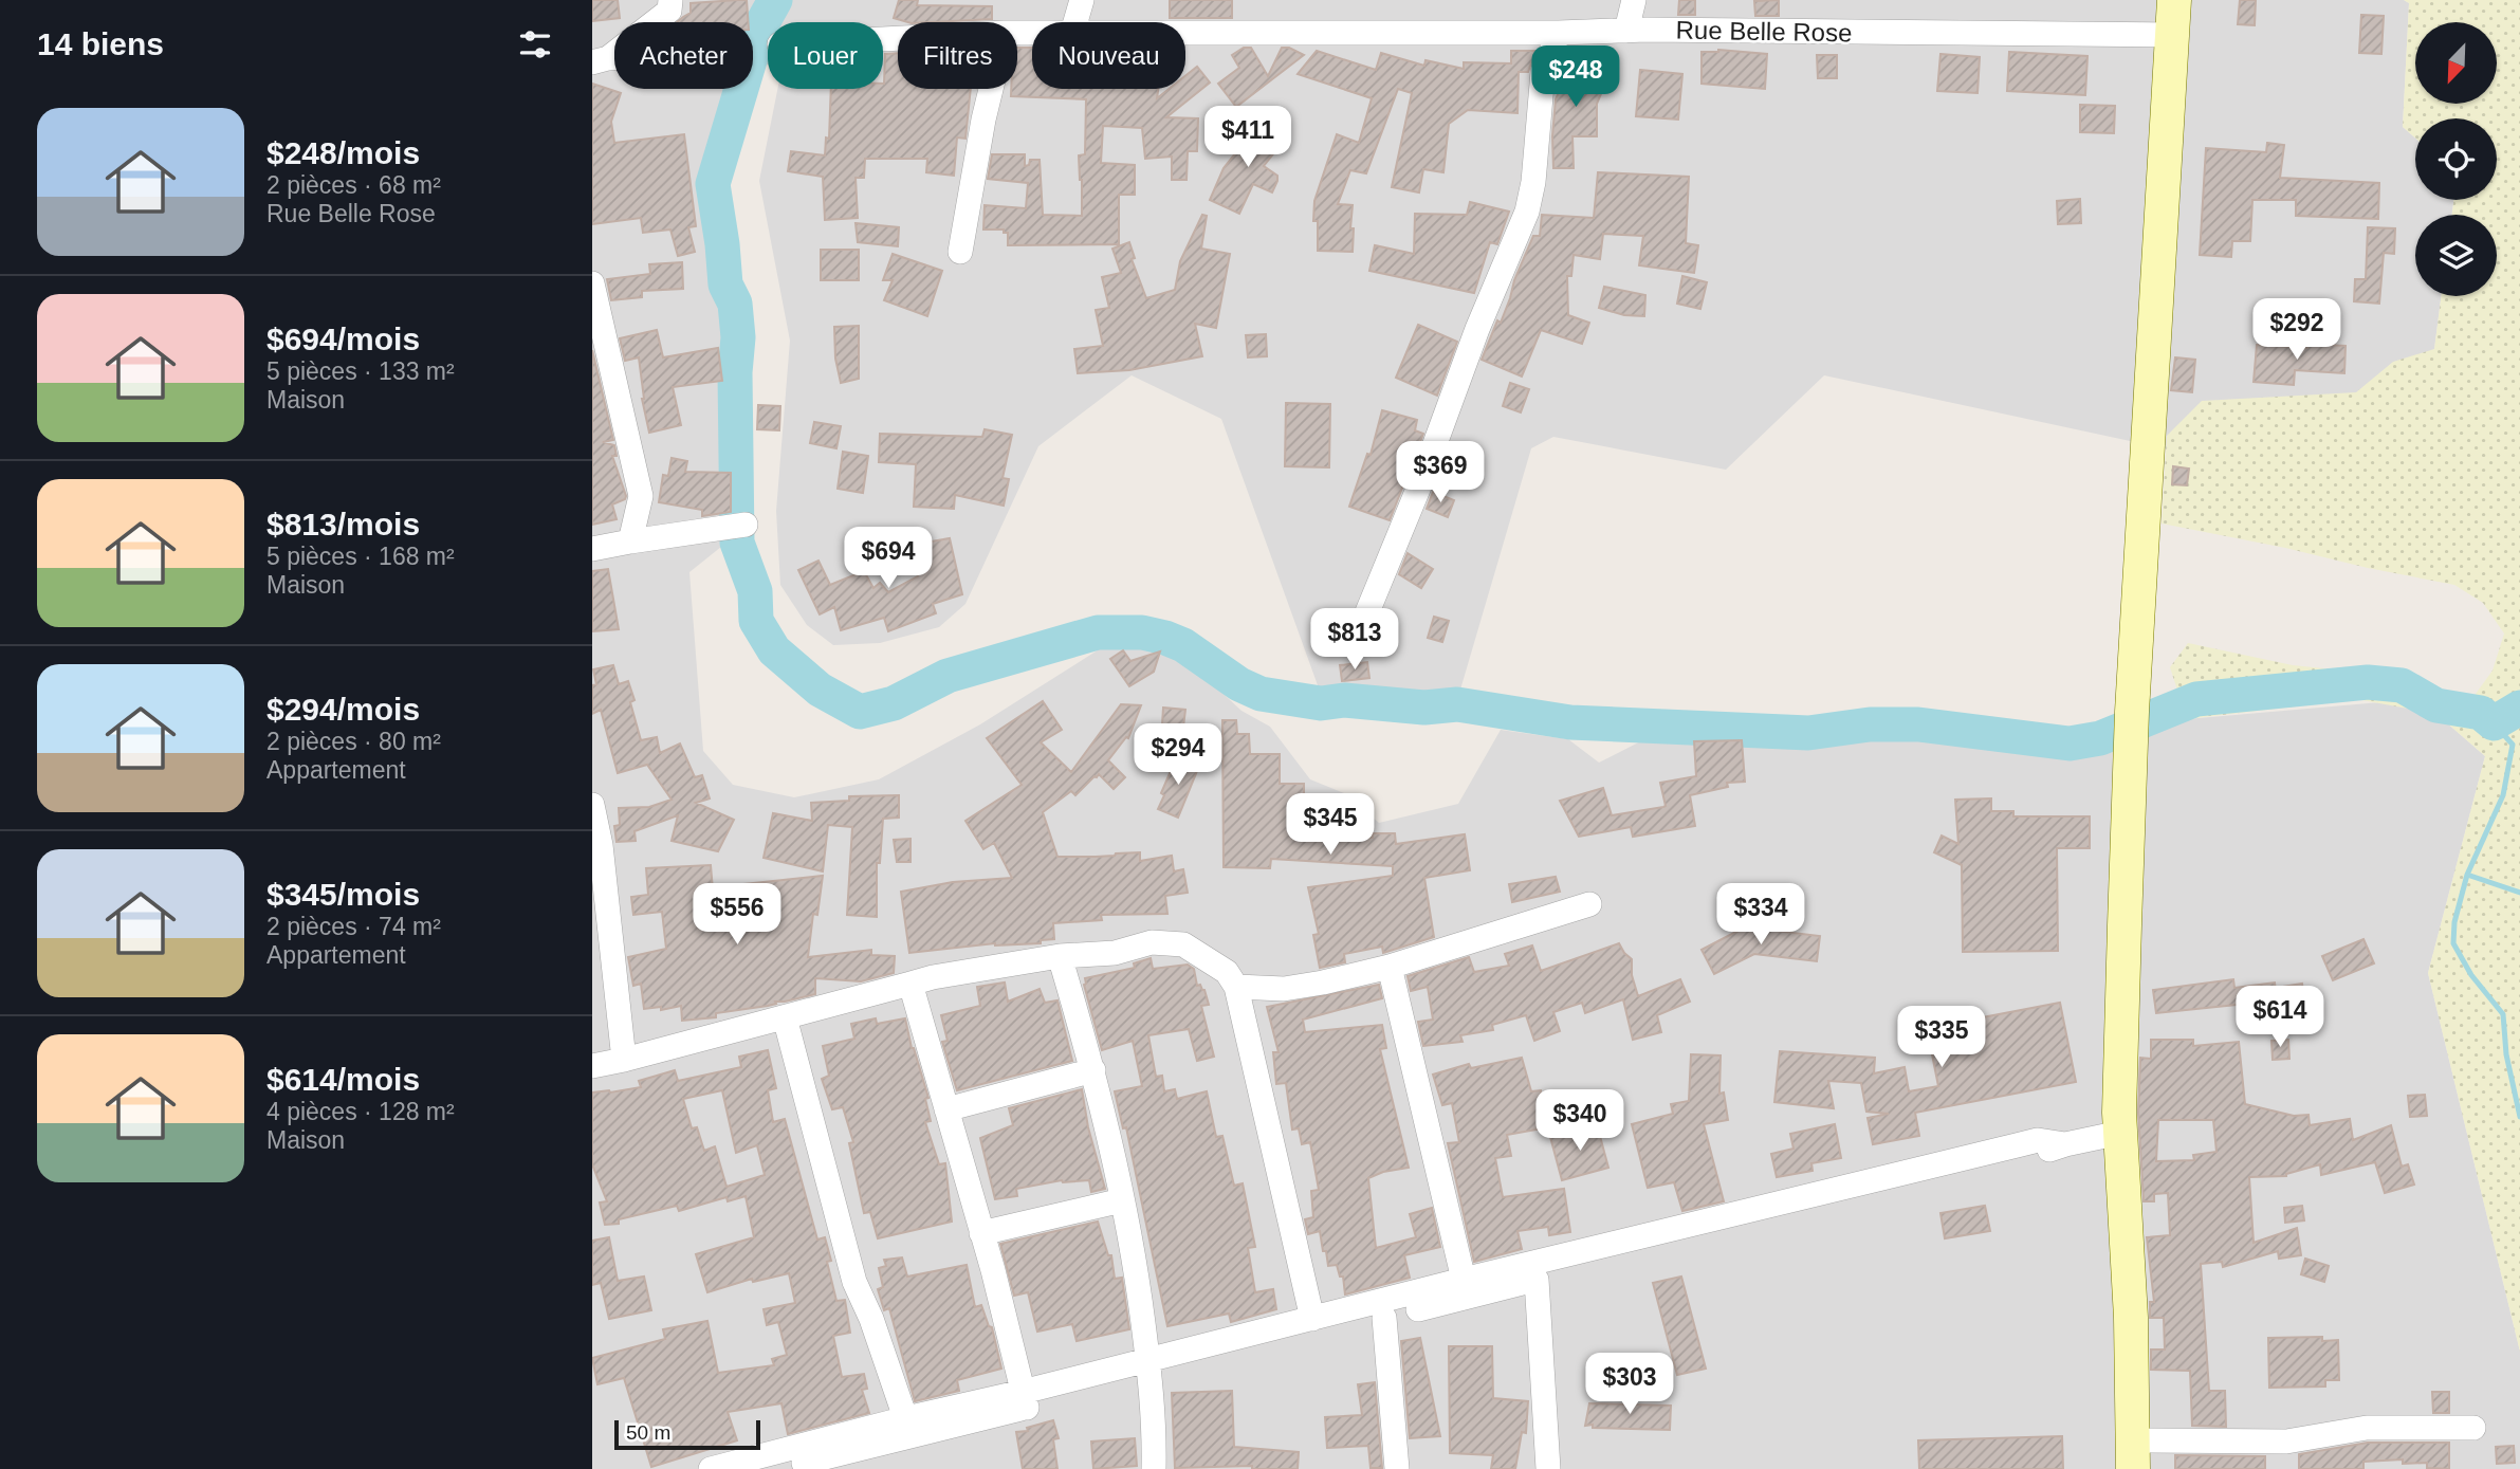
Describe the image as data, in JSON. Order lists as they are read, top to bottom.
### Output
{
  "streets": {
    "street": ["Rue Belle Rose"]
  },
  "scale_bar": "50 m",
  "north": "bottom left",
  "page": {
    "heading": "14 biens",
    "chip": [
      "Acheter",
      "Louer",
      "Filtres",
      "Nouveau"
    ],
    "price": [
      "$248",
      "$411",
      "$292",
      "$369",
      "$694",
      "$813",
      "$294",
      "$345",
      "$556",
      "$334",
      "$614",
      "$335",
      "$340",
      "$303"
    ],
    "list": [
      {
        "name": "$248/mois",
        "note": "2 pièces · 68 m² · Rue Belle Rose"
      },
      {
        "name": "$694/mois",
        "note": "5 pièces · 133 m² · Maison"
      },
      {
        "name": "$813/mois",
        "note": "5 pièces · 168 m² · Maison"
      },
      {
        "name": "$294/mois",
        "note": "2 pièces · 80 m² · Appartement"
      },
      {
        "name": "$345/mois",
        "note": "2 pièces · 74 m² · Appartement"
      },
      {
        "name": "$614/mois",
        "note": "4 pièces · 128 m² · Maison"
      }
    ],
    "scale": "50 m"
  }
}
